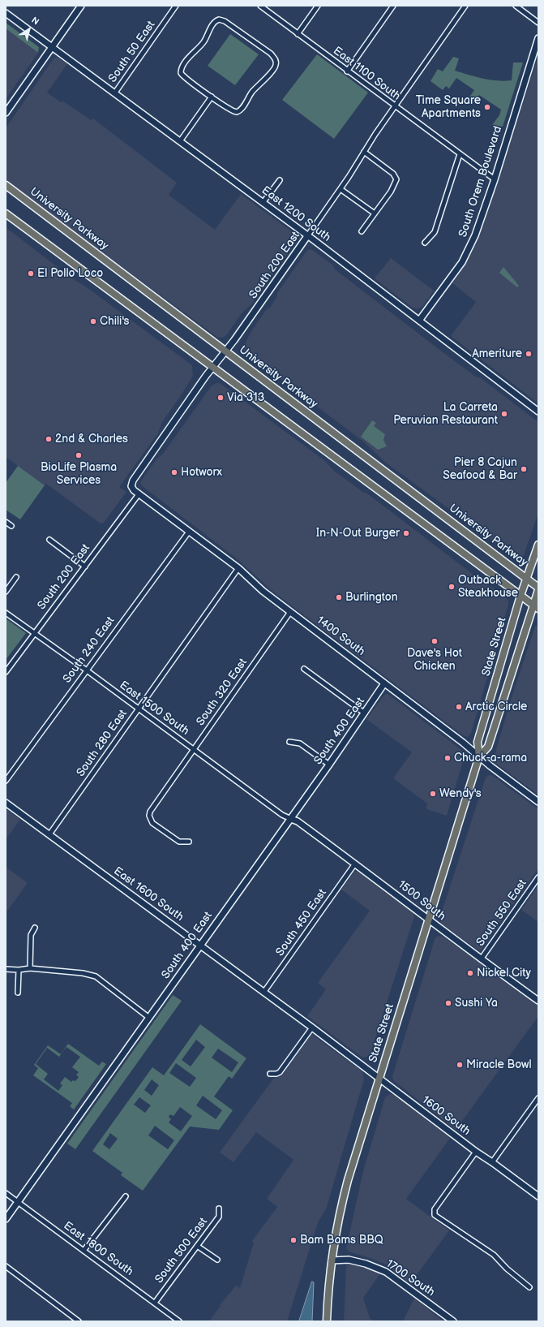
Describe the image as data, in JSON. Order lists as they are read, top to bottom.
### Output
{
  "streets": {
    "main road": ["University Parkway", "State Street"],
    "street": [
      "South 50 East",
      "East 1100 South",
      "South Orem Boulevard",
      "East 1200 South",
      "South 200 East",
      "1400 South",
      "South 240 East",
      "South 320 East",
      "East 1500 South",
      "South 400 East",
      "South 280 East",
      "East 1600 South",
      "1500 South",
      "South 550 East",
      "South 450 East",
      "1600 South",
      "East 1800 South",
      "South 500 East",
      "1700 South"
    ]
  },
  "crossings": [
    ["South 50 East", "East 1200 South"],
    ["East 1100 South", "South Orem Boulevard"],
    ["East 1100 South", "South 200 East"],
    ["South Orem Boulevard", "East 1200 South"],
    ["East 1200 South", "South 200 East"],
    ["University Parkway", "South 200 East"],
    ["University Parkway", "State Street"],
    ["South 200 East", "1400 South"],
    ["South 200 East", "East 1500 South"],
    ["1400 South", "State Street"],
    ["1400 South", "South 240 East"],
    ["1400 South", "South 320 East"],
    ["1400 South", "South 400 East"],
    ["1400 South", "South 280 East"],
    ["State Street", "1500 South"],
    ["State Street", "1600 South"],
    ["State Street", "1700 South"],
    ["South 240 East", "East 1500 South"],
    ["South 320 East", "East 1500 South"],
    ["East 1500 South", "South 400 East"],
    ["East 1500 South", "South 280 East"],
    ["East 1500 South", "1500 South"],
    ["South 400 East", "East 1600 South"],
    ["South 400 East", "1500 South"],
    ["South 400 East", "East 1800 South"],
    ["South 280 East", "East 1600 South"],
    ["East 1600 South", "South 450 East"],
    ["East 1600 South", "1600 South"],
    ["1500 South", "South 550 East"],
    ["1500 South", "South 450 East"],
    ["East 1800 South", "South 500 East"]
  ],
  "places": [
    "Time Square Apartments",
    "El Pollo Loco",
    "Chili's",
    "Ameriture",
    "Via 313",
    "La Carreta Peruvian Restaurant",
    "2nd & Charles",
    "BioLife Plasma Services",
    "Pier 8 Cajun Seafood & Bar",
    "Hotworx",
    "In-N-Out Burger",
    "Outback Steakhouse",
    "Burlington",
    "Dave's Hot Chicken",
    "Arctic Circle",
    "Chuck-a-rama",
    "Wendy's",
    "Nickel City",
    "Sushi Ya",
    "Miracle Bowl",
    "Bam Bams BBQ"
  ],
  "north": "top right"
}
